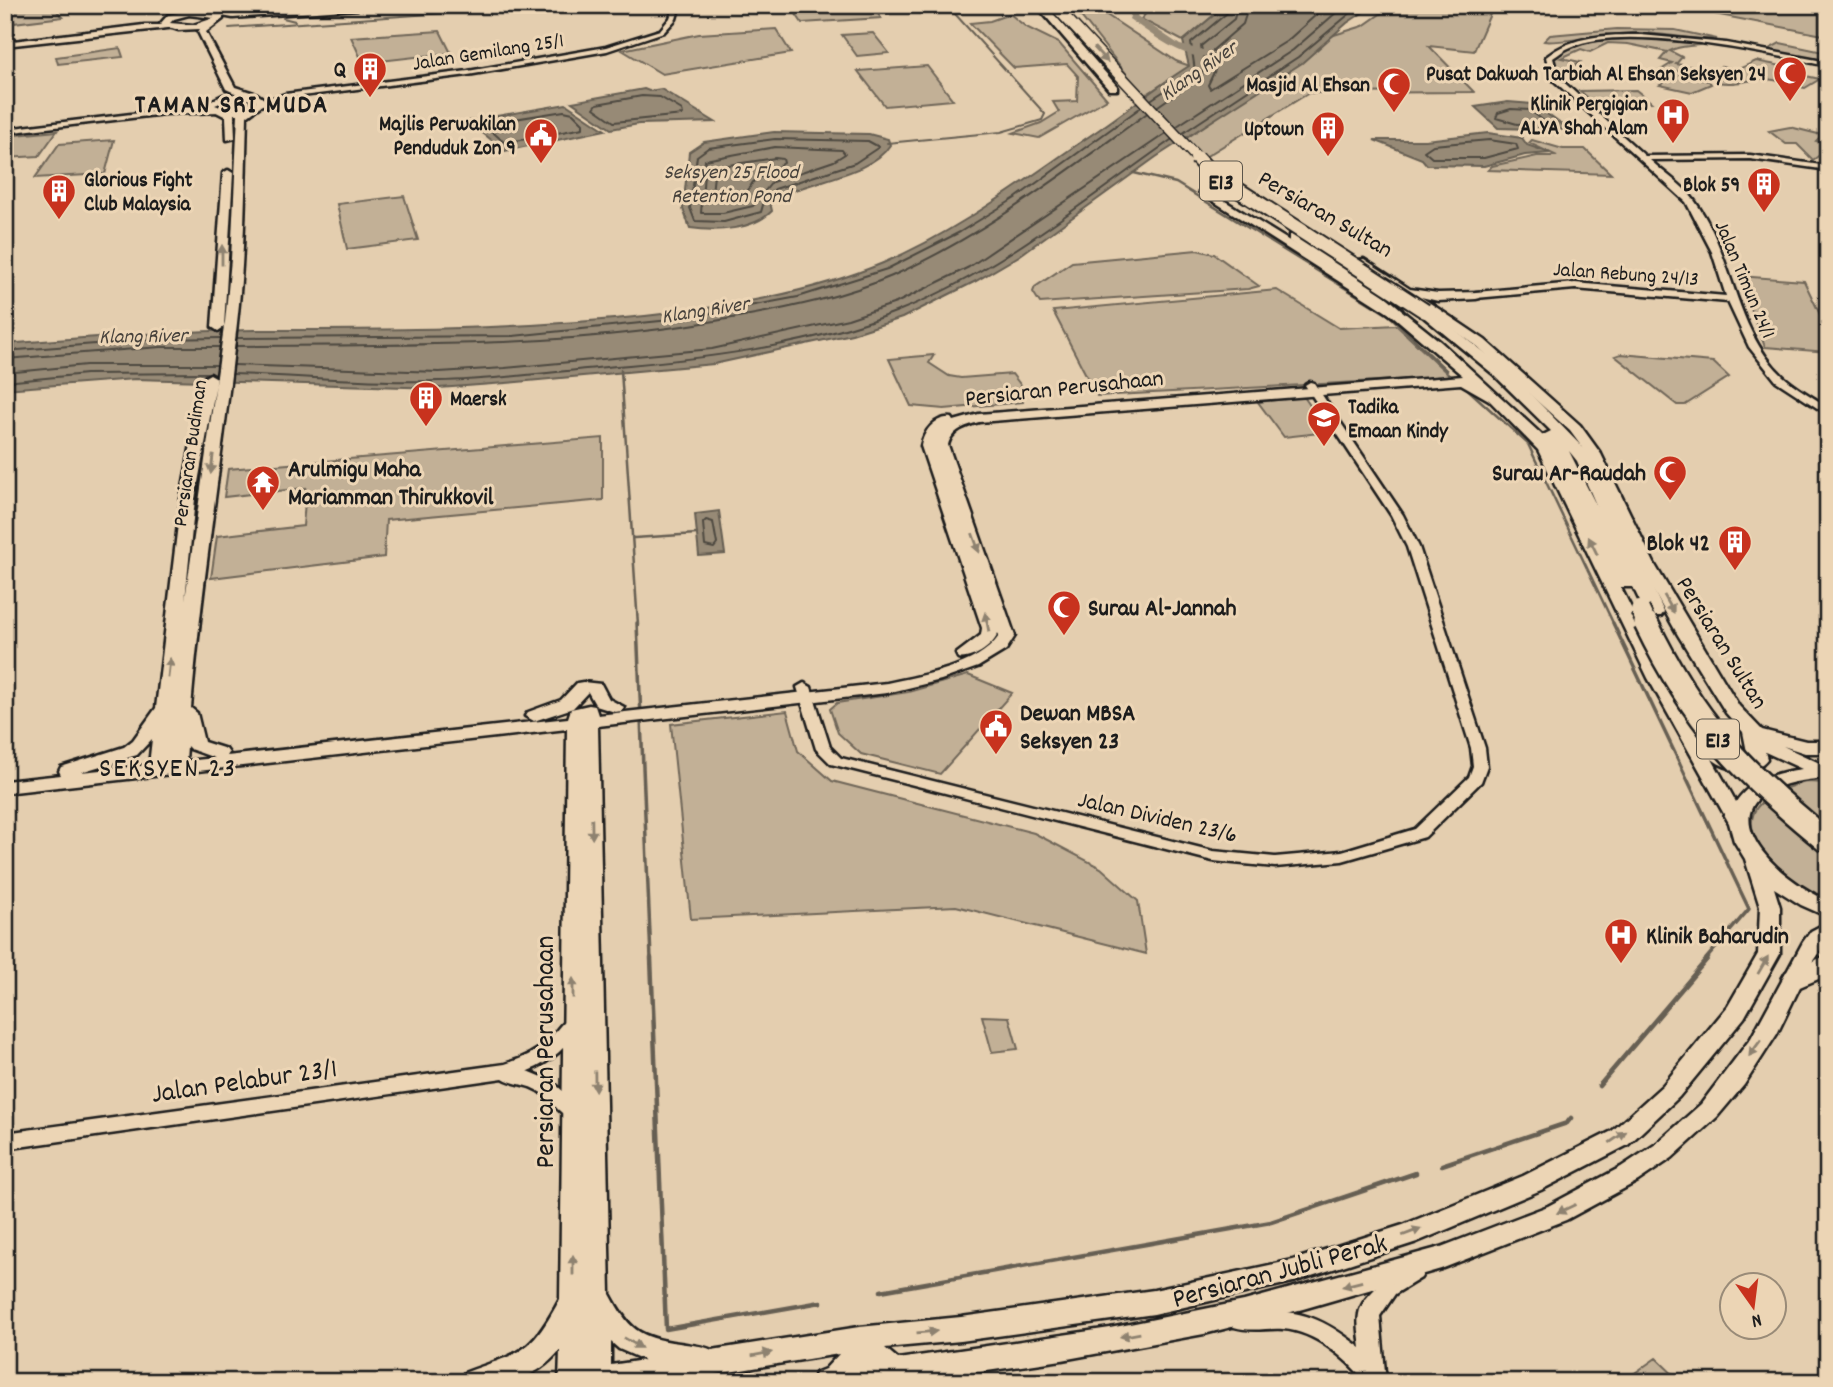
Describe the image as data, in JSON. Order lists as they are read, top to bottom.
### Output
{
  "streets": {
    "highway": ["E13"],
    "main road": [
      "Persiaran Sultan",
      "Persiaran Perusahaan",
      "Persiaran Budiman",
      "Persiaran Jubli Perak"
    ],
    "street": [
      "Jalan Gemilang 25/1",
      "Jalan Rebung 24/13",
      "Jalan Timun 24/1",
      "Jalan Dividen 23/6",
      "Jalan Pelabur 23/1"
    ]
  },
  "crossings": [
    ["Jalan Gemilang 25/1", "Persiaran Budiman"],
    ["E13", "Persiaran Sultan"],
    ["Persiaran Sultan", "Persiaran Perusahaan"],
    ["Persiaran Sultan", "Persiaran Jubli Perak"],
    ["Jalan Rebung 24/13", "Jalan Timun 24/1"],
    ["Persiaran Perusahaan", "Persiaran Budiman"],
    ["Persiaran Perusahaan", "Jalan Dividen 23/6"],
    ["Persiaran Perusahaan", "Jalan Pelabur 23/1"],
    ["Persiaran Perusahaan", "Persiaran Jubli Perak"]
  ],
  "districts": ["TAMAN SRI MUDA", "SEKSYEN 23"],
  "water": ["Klang River", "Seksyen 25 Flood Retention Pond"],
  "places": {
    "building": [
      "Q",
      "Uptown",
      "Blok 59",
      "Glorious Fight Club Malaysia",
      "Maersk",
      "Blok 42"
    ],
    "mosque": [
      "Pusat Dakwah Tarbiah Al Ehsan Seksyen 24",
      "Masjid Al Ehsan",
      "Surau Ar-Raudah",
      "Surau Al-Jannah"
    ],
    "hospital": ["Klinik Pergigian ALYA Shah Alam", "Klinik Baharudin"],
    "public building": ["Majlis Perwakilan Penduduk Zon 9", "Dewan MBSA Seksyen 23"],
    "school or university": ["Tadika Emaan Kindy"],
    "temple": ["Arulmigu Maha Mariamman Thirukkovil"]
  },
  "north": "bottom"
}
